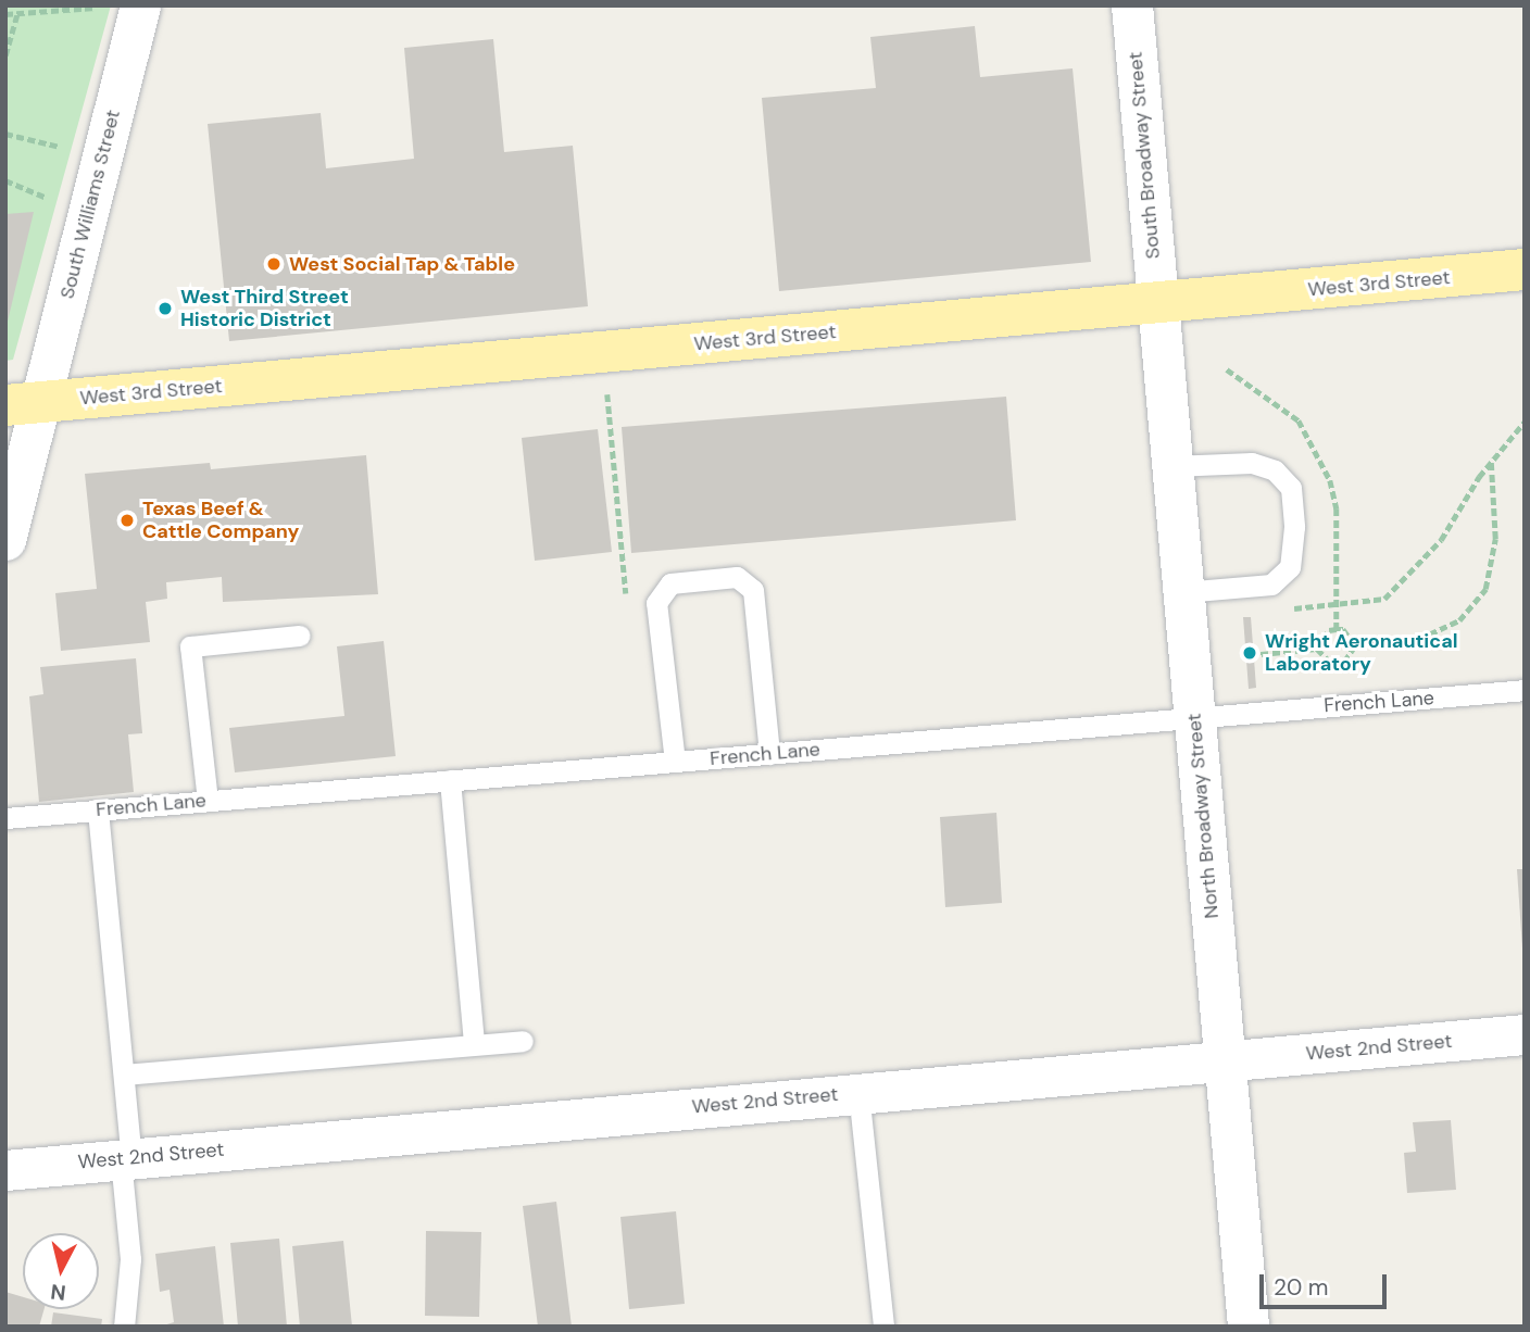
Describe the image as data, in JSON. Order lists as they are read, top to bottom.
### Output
{
  "streets": {
    "main road": ["West 3rd Street"],
    "street": [
      "South Broadway Street",
      "South Williams Street",
      "North Broadway Street",
      "West 2nd Street"
    ],
    "lane": ["French Lane"]
  },
  "crossings": [
    ["South Broadway Street", "West 3rd Street"],
    ["South Broadway Street", "North Broadway Street"],
    ["South Williams Street", "West 3rd Street"],
    ["West 3rd Street", "North Broadway Street"],
    ["French Lane", "North Broadway Street"],
    ["North Broadway Street", "West 2nd Street"]
  ],
  "places": [
    "West Social Tap & Table",
    "West Third Street Historic District",
    "Texas Beef & Cattle Company",
    "Wright Aeronautical Laboratory"
  ],
  "scale_bar": "20 m",
  "north": "bottom"
}
